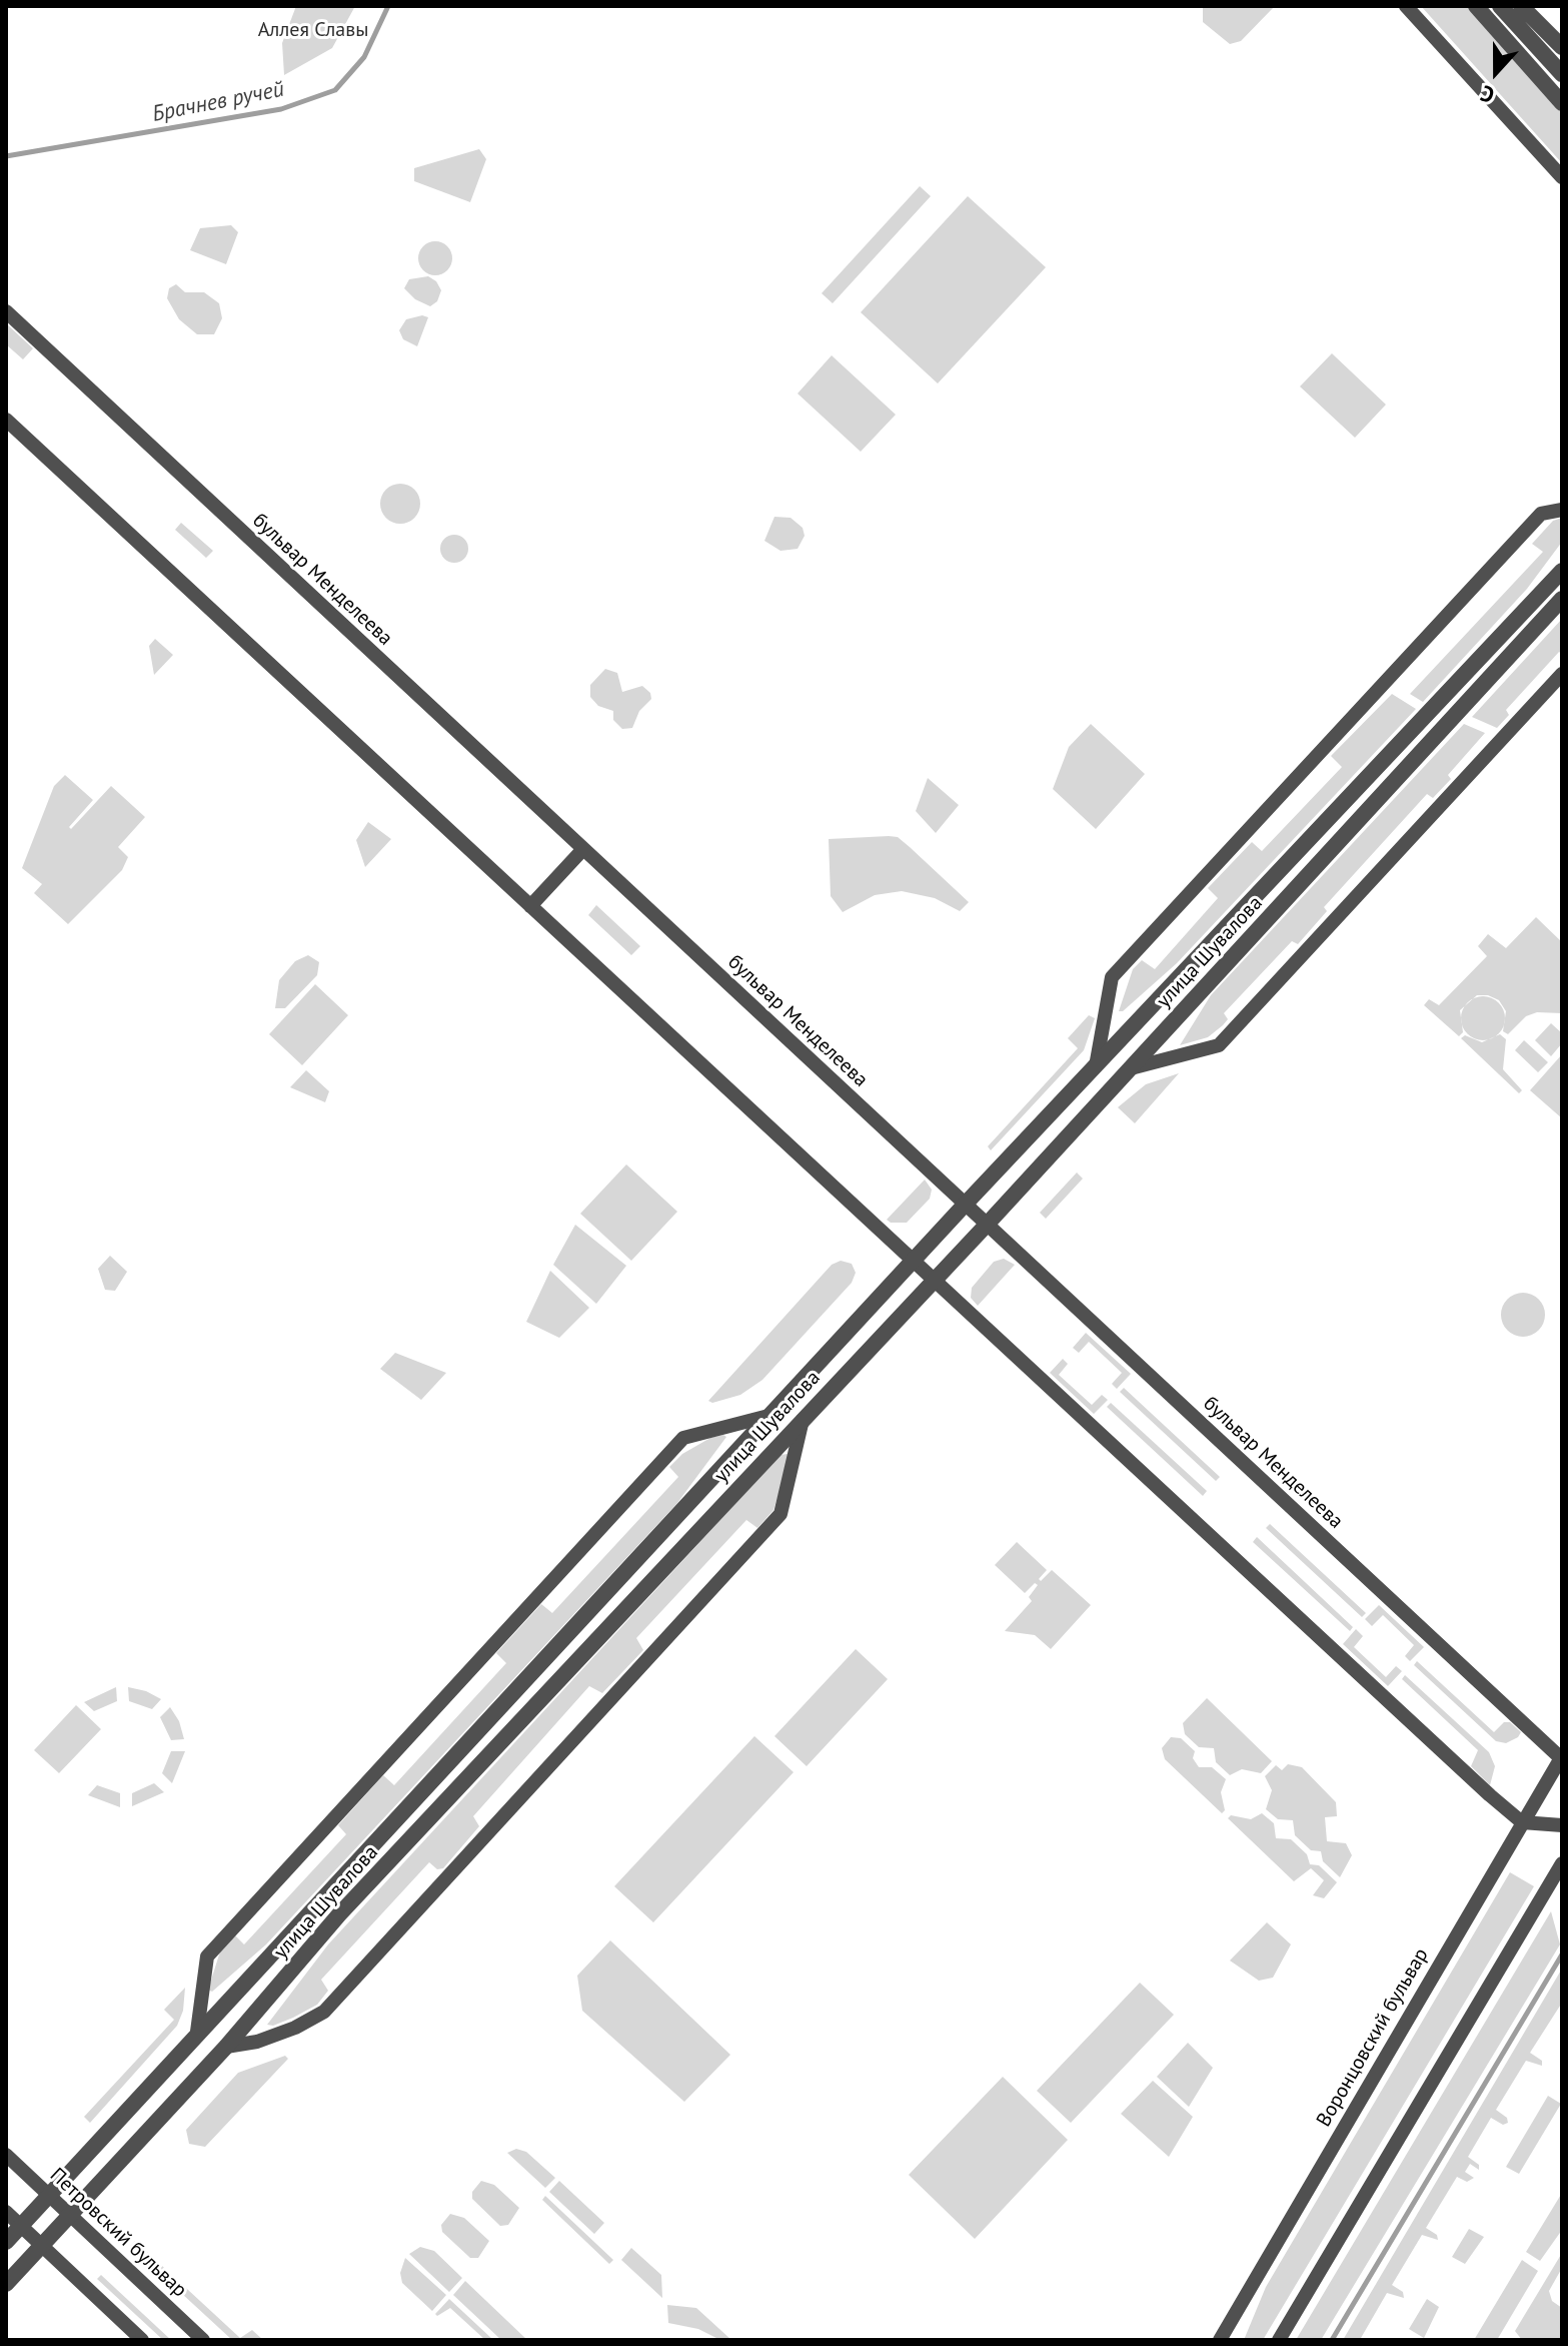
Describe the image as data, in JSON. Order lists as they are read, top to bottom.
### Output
{
  "streets": {
    "street": [
      "бульвар Менделеева",
      "улица Шувалова",
      "Воронцовский бульвар",
      "Петровский бульвар"
    ]
  },
  "crossings": [
    ["бульвар Менделеева", "улица Шувалова"],
    ["бульвар Менделеева", "Воронцовский бульвар"],
    ["улица Шувалова", "Петровский бульвар"]
  ],
  "water": ["Брачнев ручей"],
  "parks": ["Аллея Славы"],
  "north": "bottom"
}
